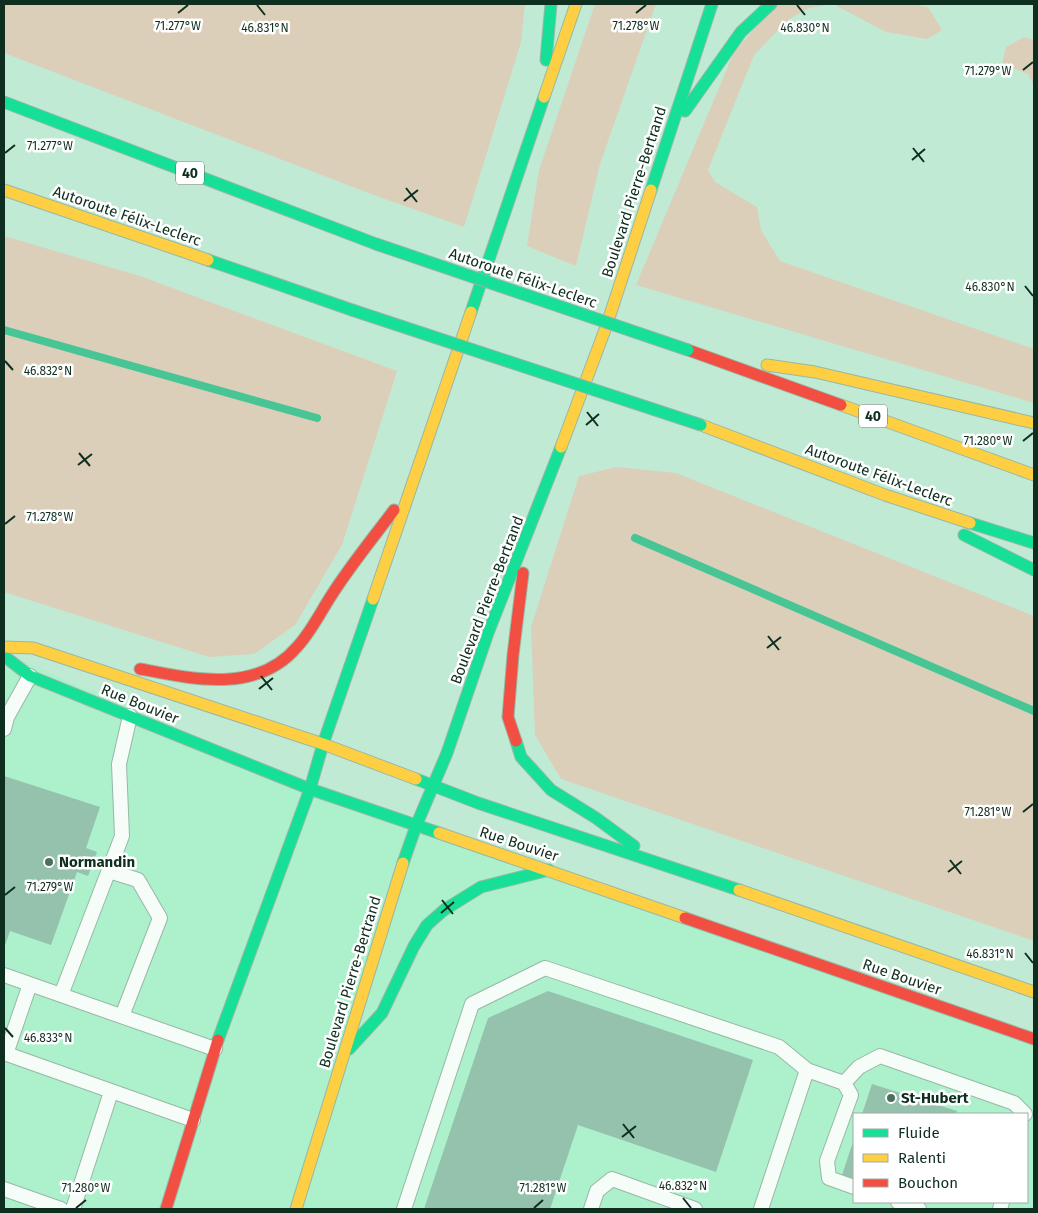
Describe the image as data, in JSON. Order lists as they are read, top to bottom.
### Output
{
  "streets": {
    "main road": [
      "40",
      "Boulevard Pierre-Bertrand",
      "Autoroute Félix-Leclerc",
      "Rue Bouvier"
    ]
  },
  "crossings": [
    ["Boulevard Pierre-Bertrand", "Rue Bouvier"]
  ],
  "places": ["Normandin", "St-Hubert"],
  "legend": ["Fluide", "Ralenti", "Bouchon"],
  "coordinates": [
    "71.277°W",
    "71.278°W",
    "46.830°N",
    "46.831°N",
    "71.279°W",
    "46.832°N",
    "71.280°W",
    "71.281°W",
    "46.833°N"
  ]
}
